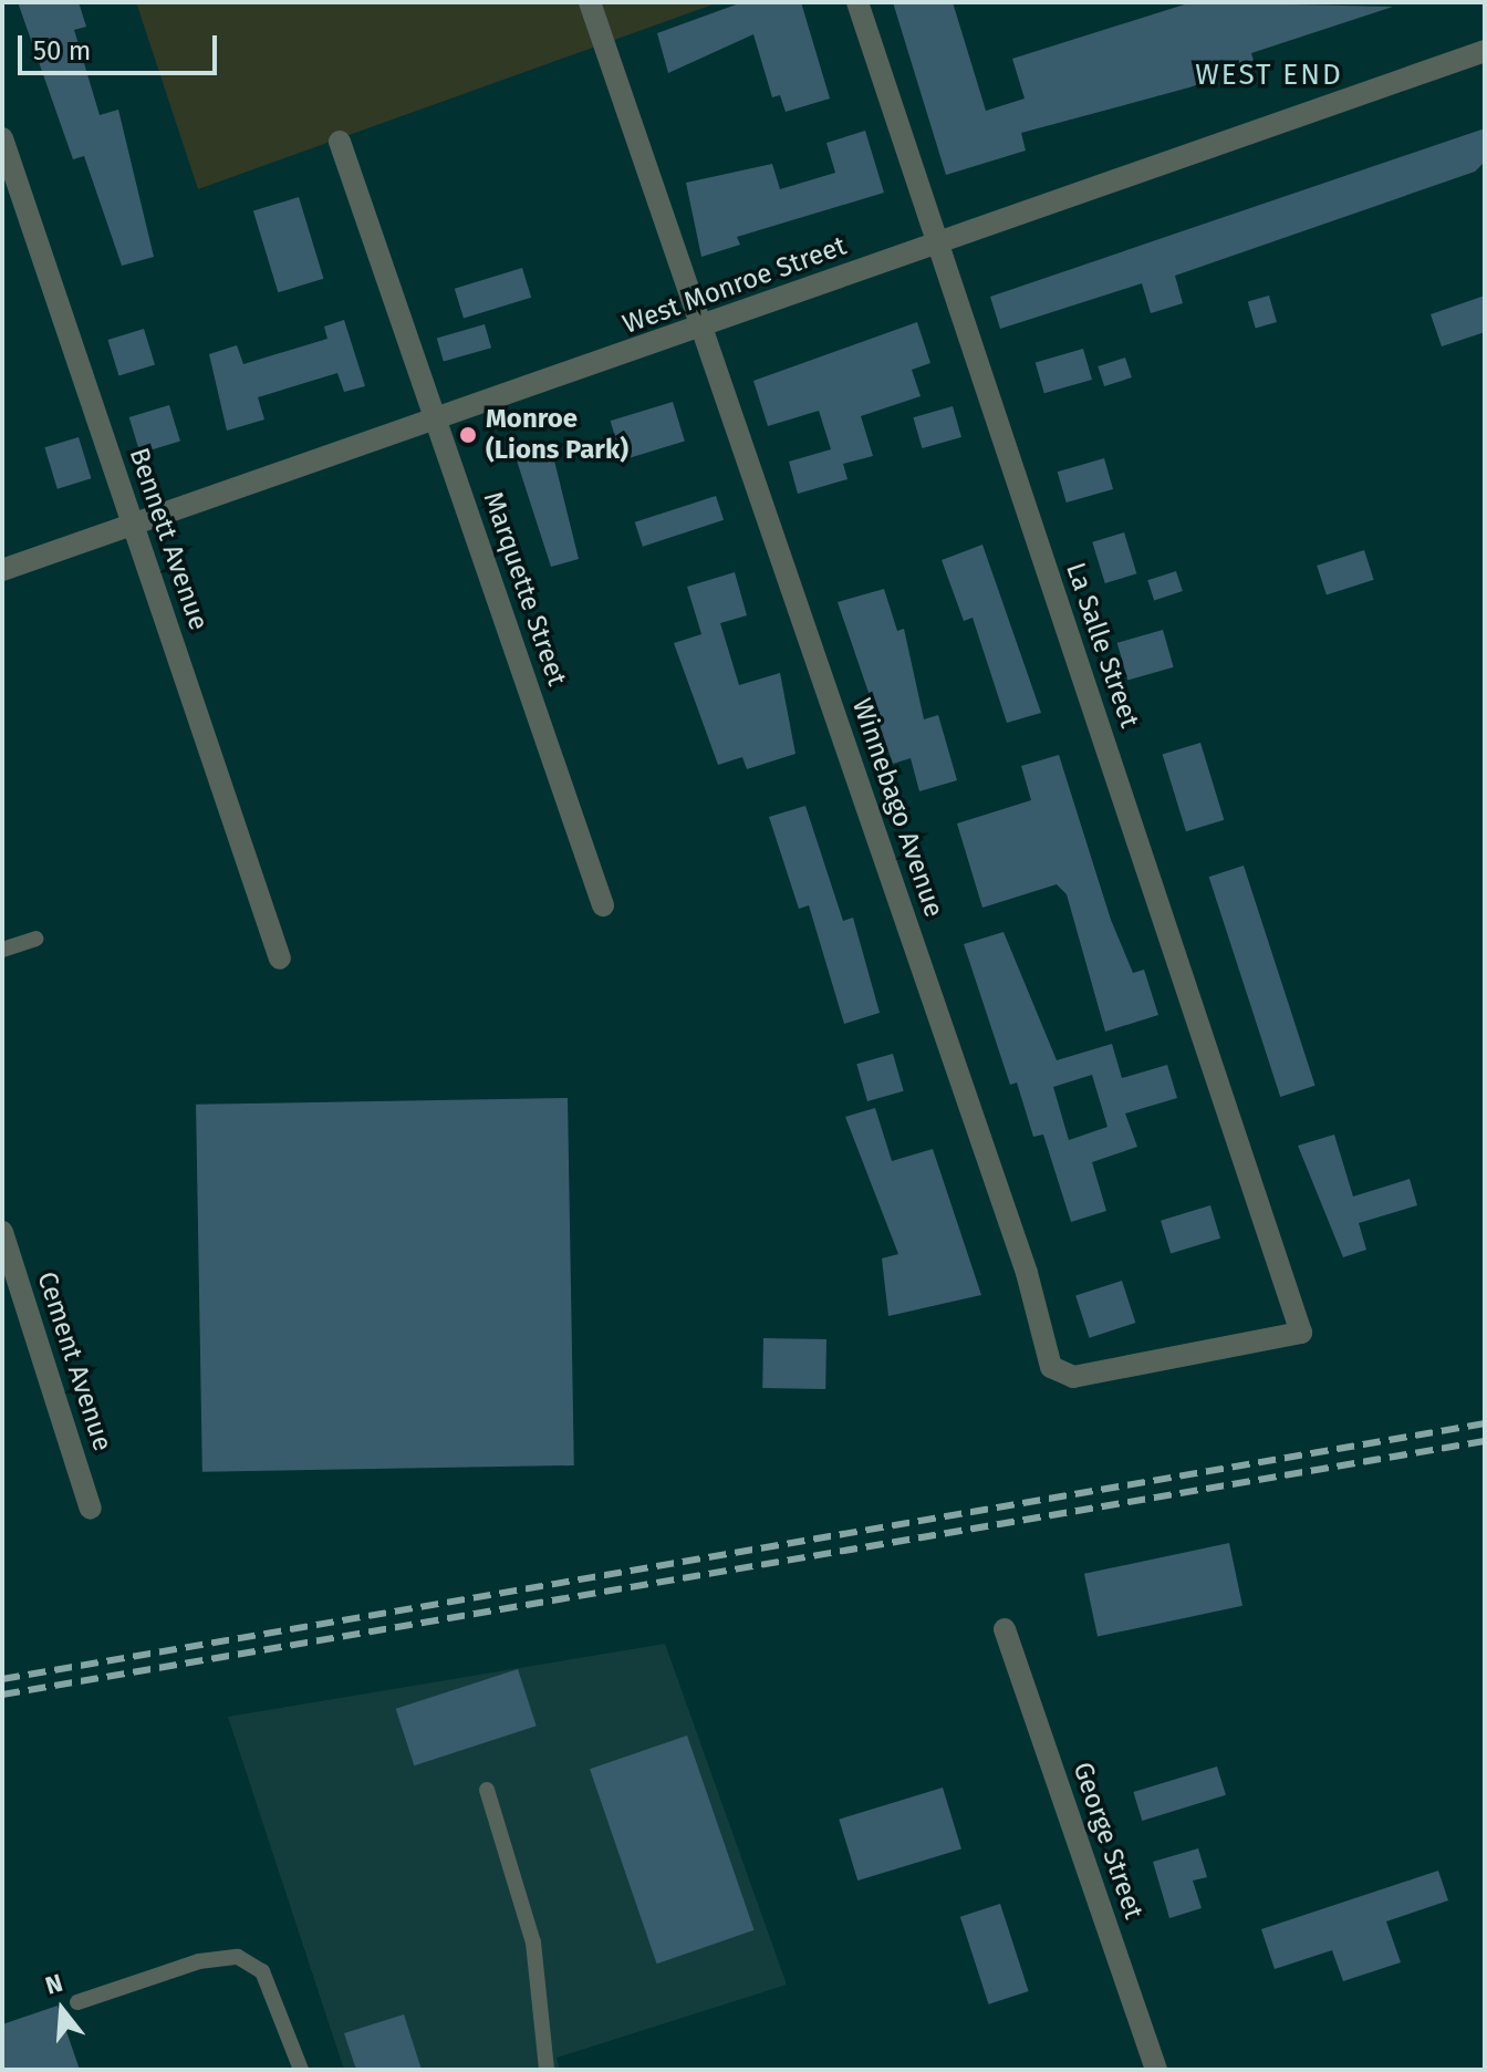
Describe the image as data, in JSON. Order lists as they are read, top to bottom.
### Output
{
  "streets": {
    "street": [
      "West Monroe Street",
      "Bennett Avenue",
      "Marquette Street",
      "La Salle Street",
      "Winnebago Avenue",
      "Cement Avenue",
      "George Street"
    ]
  },
  "crossings": [
    ["West Monroe Street", "Bennett Avenue"],
    ["West Monroe Street", "Marquette Street"],
    ["West Monroe Street", "La Salle Street"],
    ["West Monroe Street", "Winnebago Avenue"],
    ["La Salle Street", "Winnebago Avenue"]
  ],
  "districts": ["WEST END"],
  "places": ["Monroe (Lions Park)"],
  "scale_bar": "50 m",
  "north": "top"
}
